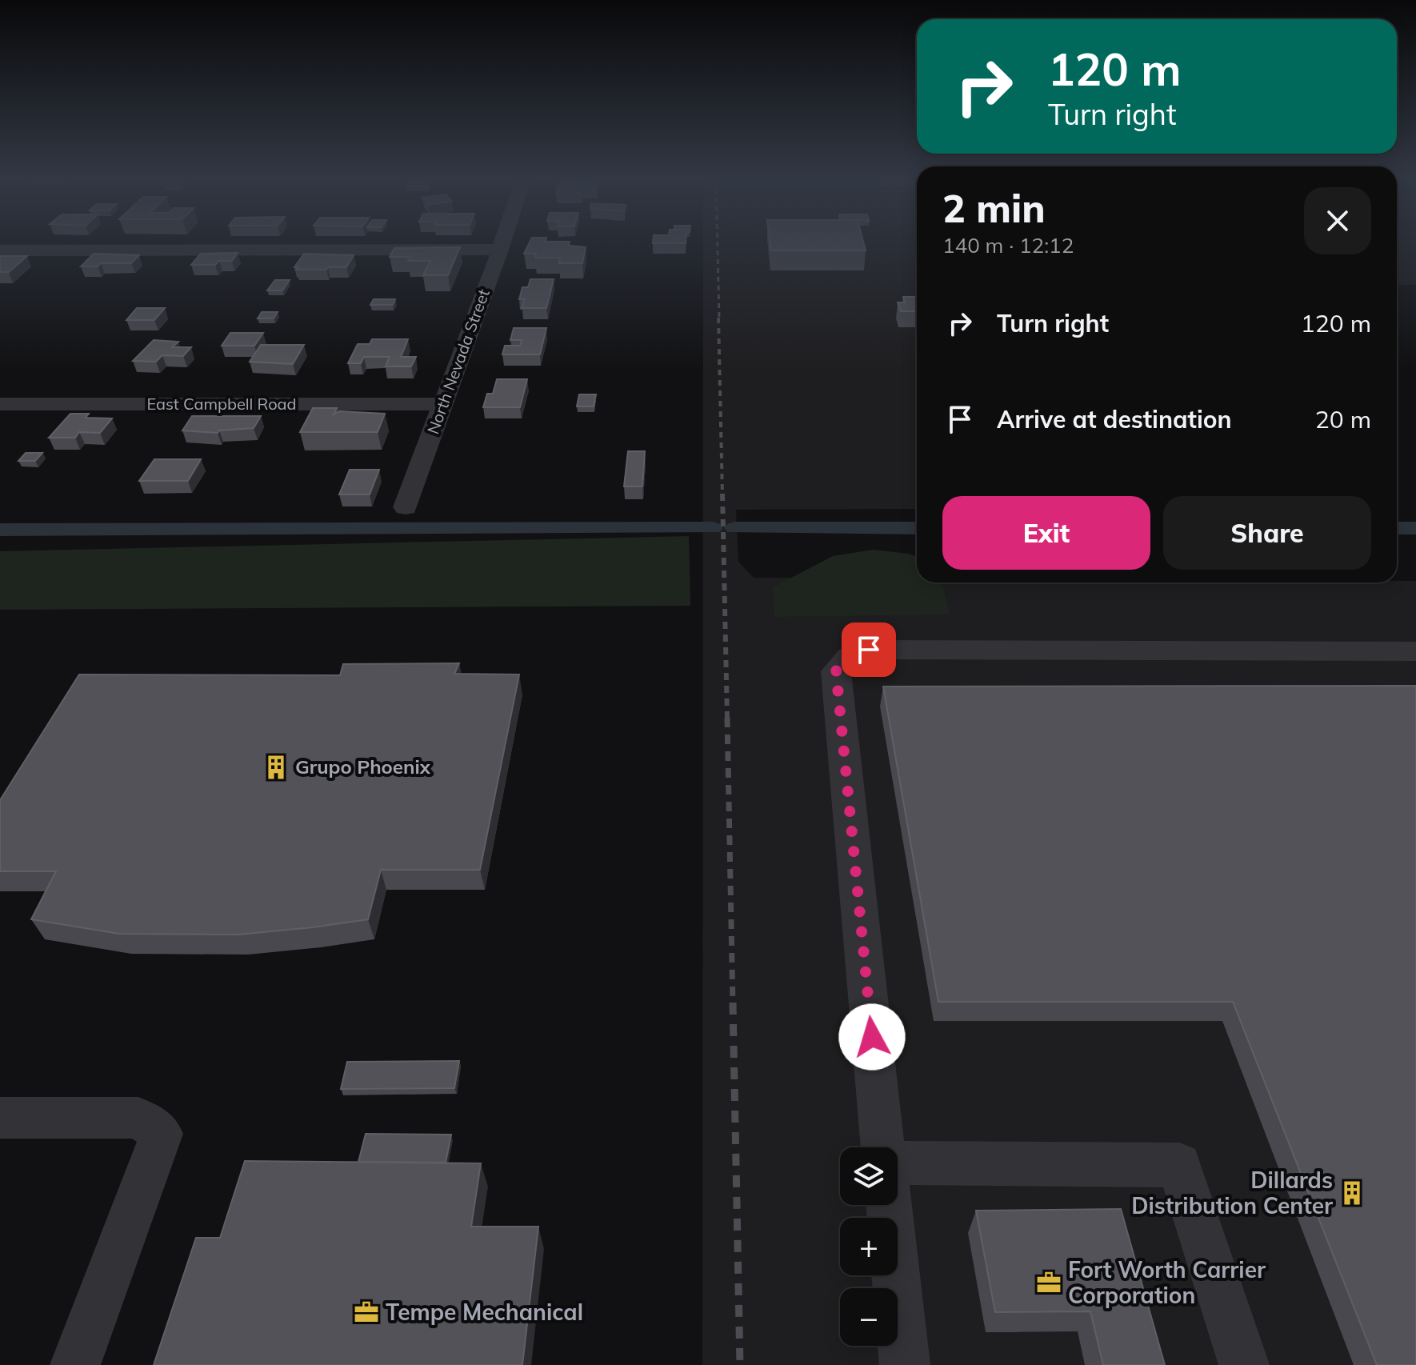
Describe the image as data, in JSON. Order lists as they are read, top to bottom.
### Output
{
  "streets": {
    "street": ["North Nevada Street", "East Campbell Road"]
  },
  "crossings": [
    ["North Nevada Street", "East Campbell Road"]
  ],
  "places": {
    "building": ["Grupo Phoenix", "Dillards Distribution Center"],
    "office": ["Fort Worth Carrier Corporation", "Tempe Mechanical"]
  },
  "page": {
    "turn": ["120 m", "Turn right"],
    "heading": ["2 min", "140 m · 12:12"],
    "list": [
      {
        "name": "Turn right",
        "value": "120 m"
      },
      {
        "name": "Arrive at destination",
        "value": "20 m"
      }
    ],
    "buttons": ["Exit", "Share"],
    "map_buttons": ["+", "−"]
  }
}
